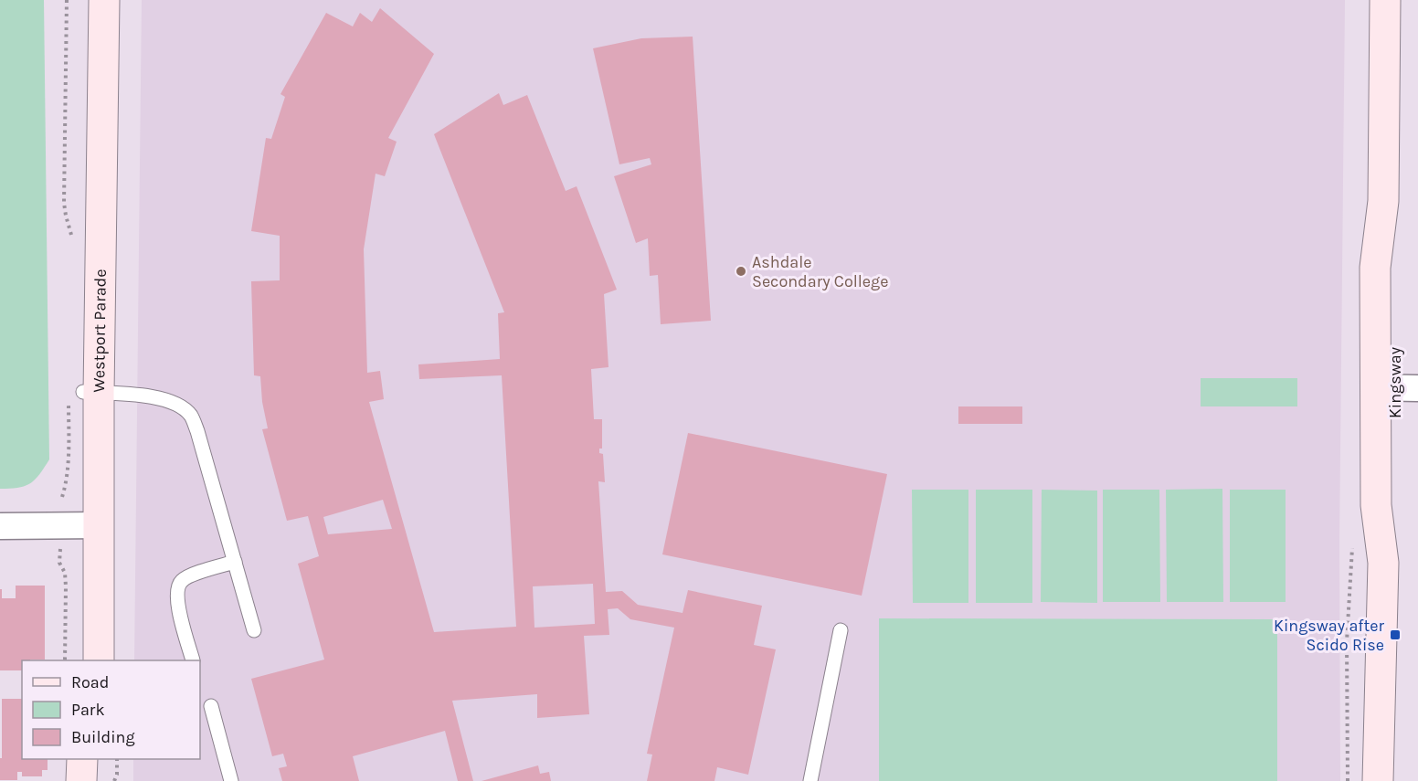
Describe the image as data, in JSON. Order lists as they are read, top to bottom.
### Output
{
  "streets": {
    "street": ["Westport Parade", "Kingsway"]
  },
  "places": {
    "other": ["Ashdale Secondary College"],
    "transit": ["Kingsway after Scido Rise"]
  },
  "legend": ["Road", "Park", "Building"]
}
